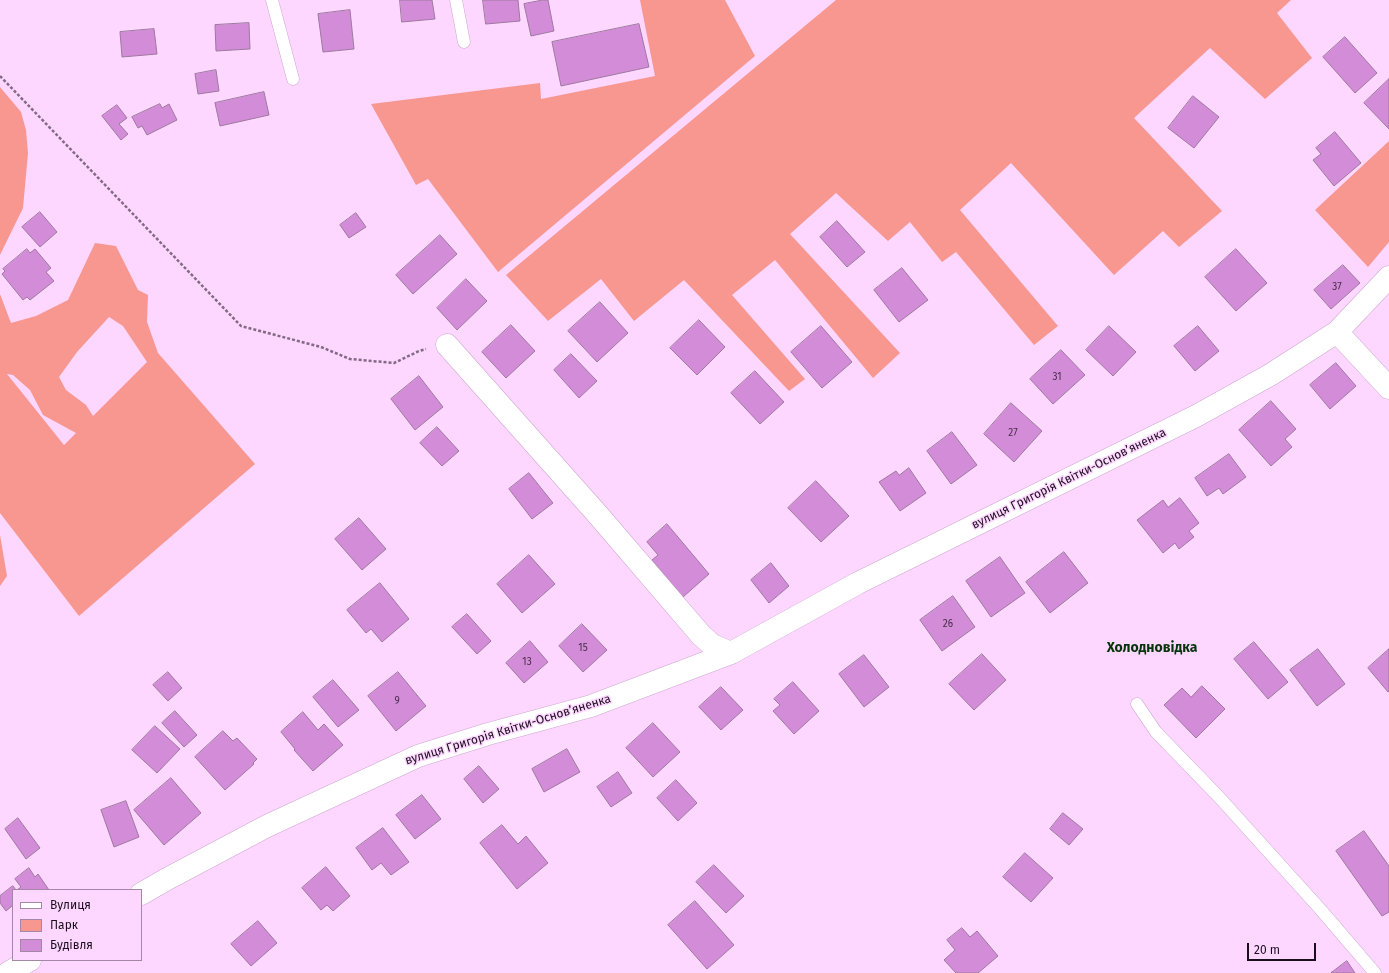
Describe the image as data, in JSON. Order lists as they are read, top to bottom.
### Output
{
  "streets": {
    "street": ["вулиця Григорія Квітки-Основʼяненка"]
  },
  "districts": ["Холодновідка"],
  "house_numbers": [
    "37",
    "31",
    "27",
    "26",
    "15",
    "13",
    "9"
  ],
  "legend": ["Вулиця", "Парк", "Будівля"],
  "scale_bar": "20 m"
}
